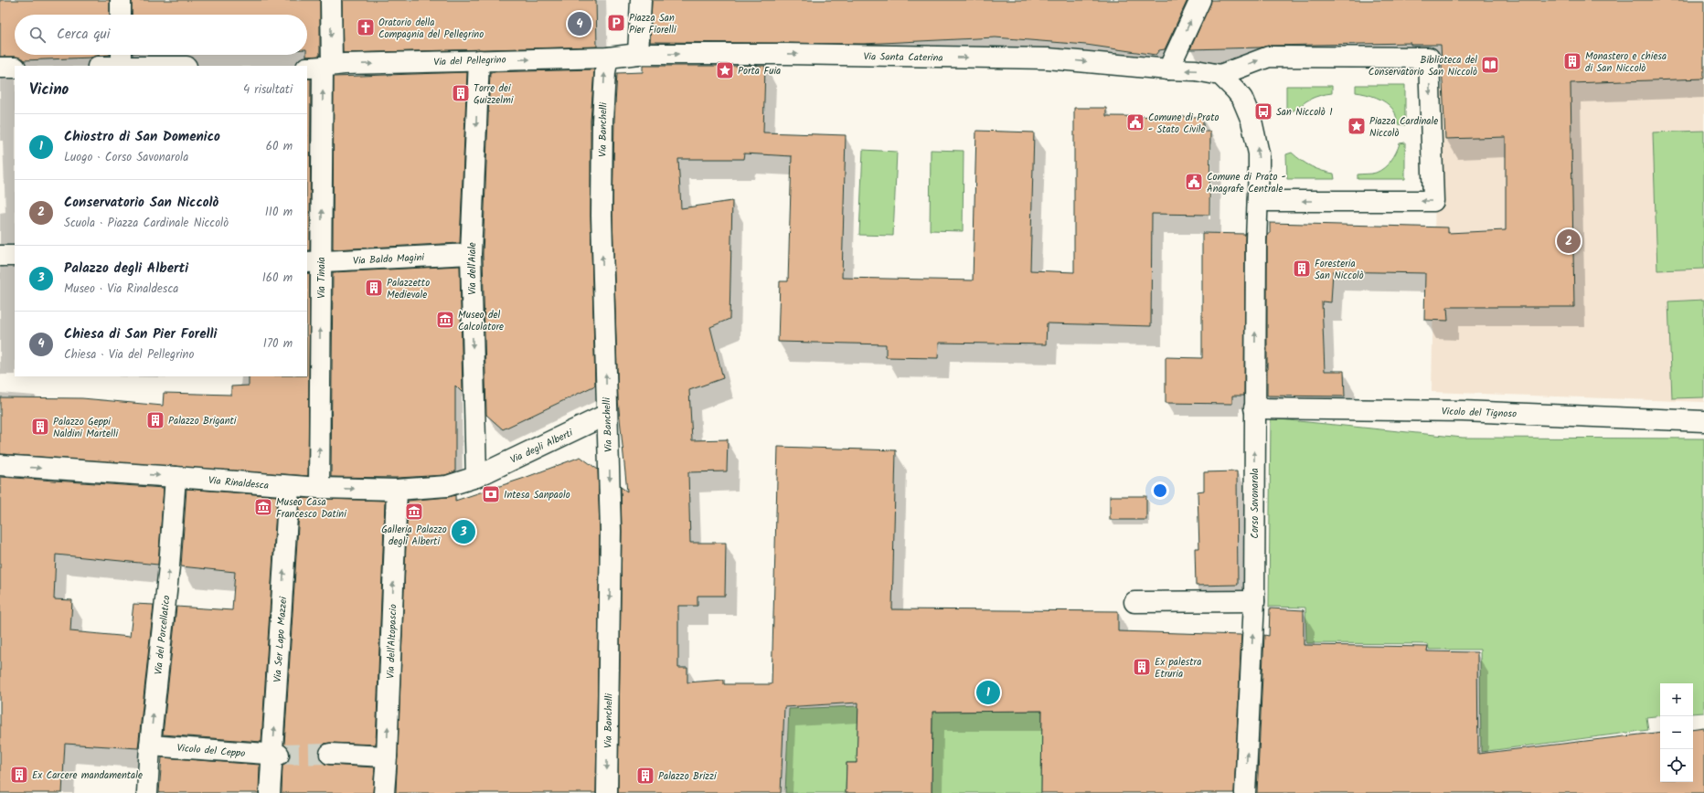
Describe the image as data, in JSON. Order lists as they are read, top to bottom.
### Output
{
  "streets": {
    "street": [
      "Via Santa Caterina",
      "Via del Pellegrino",
      "Via Banchelli",
      "Via Baldo Magini",
      "Via dell'Aiale",
      "Via Tinaia",
      "Vicolo del Tignoso",
      "Via degli Alberti",
      "Via Rinaldesca",
      "Corso Savonarola",
      "Via del Porcellatico",
      "Via Ser Lapo Mazzei",
      "Via dell'Altopascio",
      "Vicolo del Ceppo"
    ]
  },
  "crossings": [
    ["Via del Pellegrino", "Via Banchelli"],
    ["Via del Pellegrino", "Via dell'Aiale"],
    ["Via del Pellegrino", "Via Tinaia"],
    ["Via Banchelli", "Via degli Alberti"],
    ["Via Baldo Magini", "Via dell'Aiale"],
    ["Via Baldo Magini", "Via Tinaia"],
    ["Via dell'Aiale", "Via degli Alberti"],
    ["Via dell'Aiale", "Via Rinaldesca"],
    ["Via Tinaia", "Via Rinaldesca"],
    ["Vicolo del Tignoso", "Corso Savonarola"],
    ["Via degli Alberti", "Via Rinaldesca"],
    ["Via Rinaldesca", "Via del Porcellatico"],
    ["Via Rinaldesca", "Via Ser Lapo Mazzei"],
    ["Via Rinaldesca", "Via dell'Altopascio"],
    ["Via del Porcellatico", "Vicolo del Ceppo"],
    ["Via Ser Lapo Mazzei", "Vicolo del Ceppo"]
  ],
  "one_way": [
    "Via Santa Caterina",
    "Via del Pellegrino",
    "Via dell'Aiale",
    "Via Rinaldesca",
    "Corso Savonarola",
    "Via del Porcellatico",
    "Via Ser Lapo Mazzei",
    "Via dell'Altopascio"
  ],
  "places": {
    "parking": ["Piazza San Pier Fiorelli"],
    "church": ["Oratorio della Compagnia del Pellegrino"],
    "building": [
      "Monastero e chiesa di San Niccolò",
      "Torre dei Guizzelmi",
      "Foresteria San Niccolò",
      "Palazzetto Medievale",
      "Palazzo Briganti",
      "Palazzo Geppi Naldini Martelli",
      "Ex palestra Etruria",
      "Ex Carcere mandamentale",
      "Palazzo Brizzi"
    ],
    "library": ["Biblioteca del Conservatorio San Niccolò"],
    "place": ["Porta Fuia", "Piazza Cardinale Niccolò"],
    "bus stop": ["San Niccolò 1"],
    "public building": ["Comune di Prato - Stato Civile", "Comune di Prato - Anagrafe Centrale"],
    "museum": ["Museo del Calcolatore", "Museo Casa Francesco Datini", "Galleria Palazzo degli Alberti"],
    "bank": ["Intesa Sanpaolo"]
  },
  "page": {
    "pins": [
      "4",
      "2",
      "3",
      "1"
    ],
    "search": "Cerca qui",
    "heading": ["Vicino", "4 risultati"],
    "list": [
      {
        "mark": "1",
        "name": "Chiostro di San Domenico",
        "note": "Luogo · Corso Savonarola",
        "value": "60 m"
      },
      {
        "mark": "2",
        "name": "Conservatorio San Niccolò",
        "note": "Scuola · Piazza Cardinale Niccolò",
        "value": "110 m"
      },
      {
        "mark": "3",
        "name": "Palazzo degli Alberti",
        "note": "Museo · Via Rinaldesca",
        "value": "160 m"
      },
      {
        "mark": "4",
        "name": "Chiesa di San Pier Forelli",
        "note": "Chiesa · Via del Pellegrino",
        "value": "170 m"
      }
    ],
    "map_buttons": ["+", "−"]
  }
}
